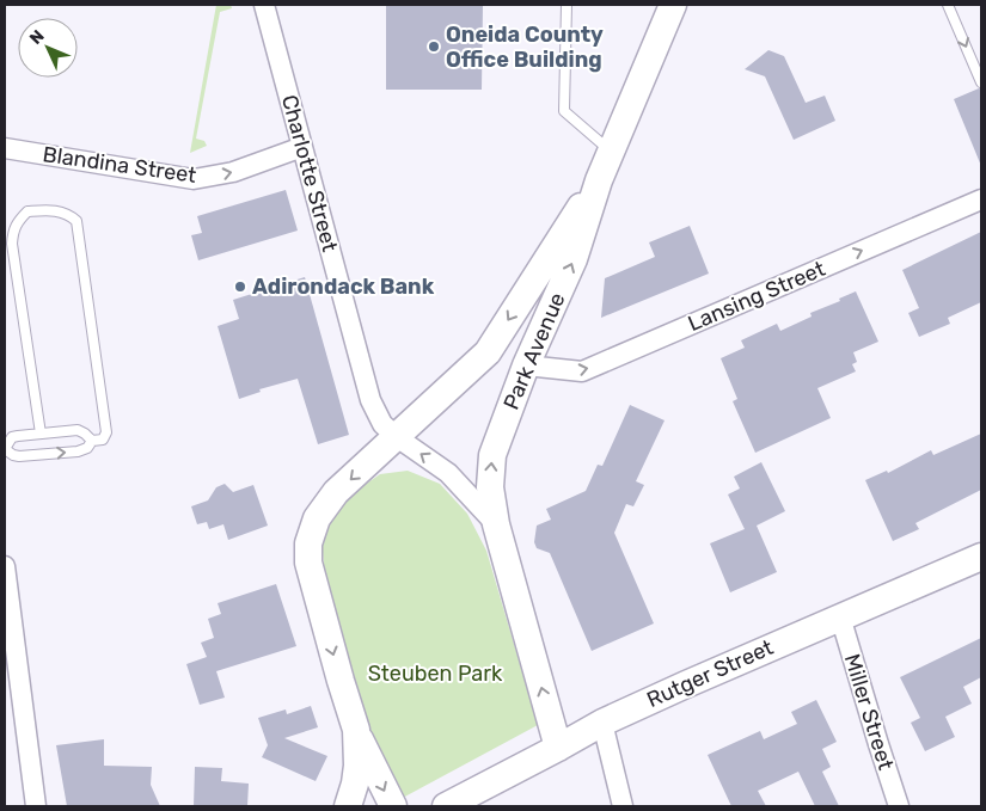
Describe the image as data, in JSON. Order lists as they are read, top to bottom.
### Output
{
  "streets": {
    "street": [
      "Blandina Street",
      "Charlotte Street",
      "Lansing Street",
      "Park Avenue",
      "Rutger Street",
      "Miller Street"
    ]
  },
  "crossings": [
    ["Blandina Street", "Charlotte Street"],
    ["Charlotte Street", "Park Avenue"],
    ["Lansing Street", "Park Avenue"],
    ["Rutger Street", "Miller Street"]
  ],
  "one_way": ["Blandina Street", "Lansing Street"],
  "parks": ["Steuben Park"],
  "places": ["Oneida County Office Building", "Adirondack Bank"],
  "north": "top left"
}
